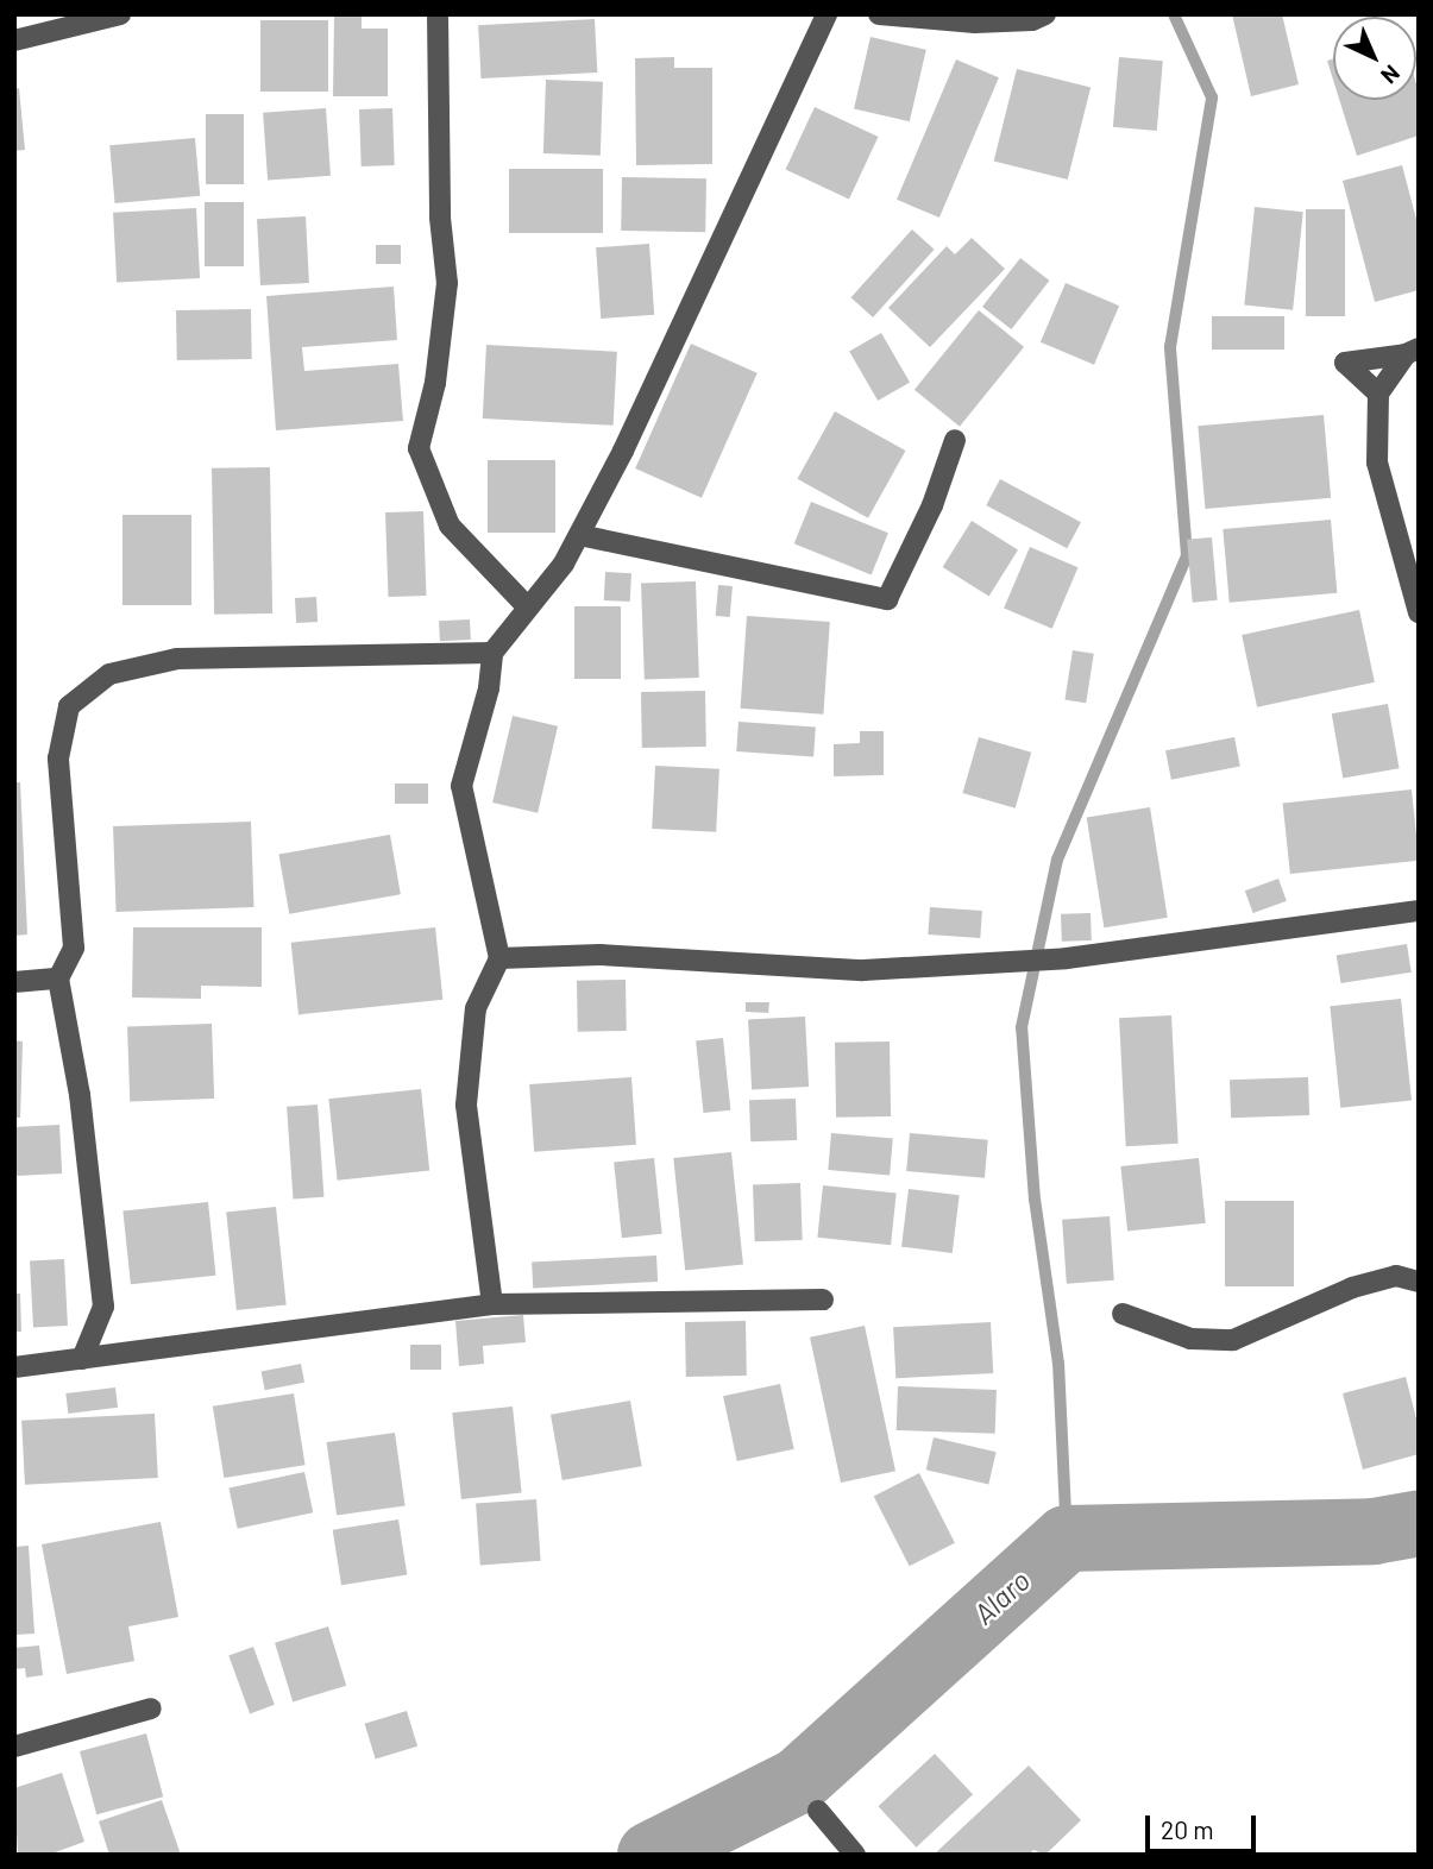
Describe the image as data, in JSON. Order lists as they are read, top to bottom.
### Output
{
  "water": ["Alaro"],
  "scale_bar": "20 m",
  "north": "bottom right"
}
